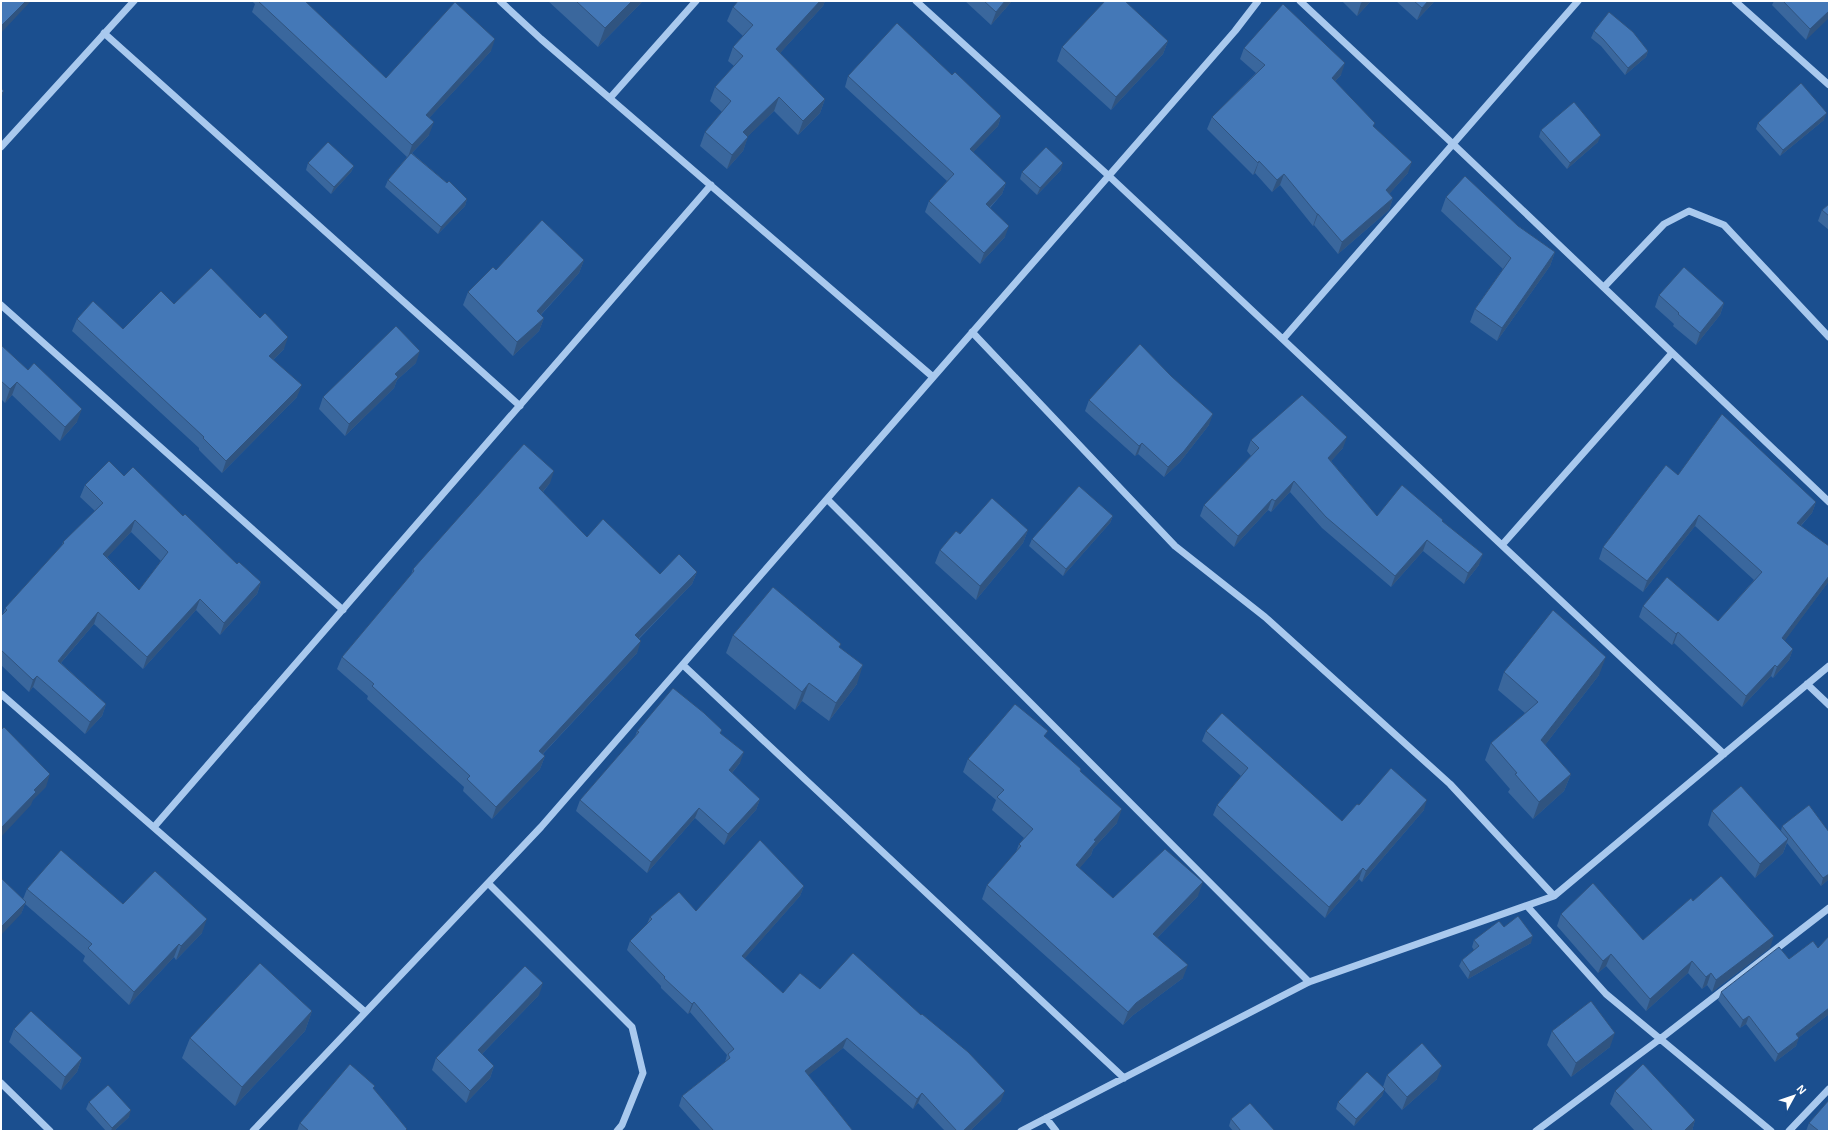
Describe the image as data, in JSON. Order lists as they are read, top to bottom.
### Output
{
  "north": "top right"
}
